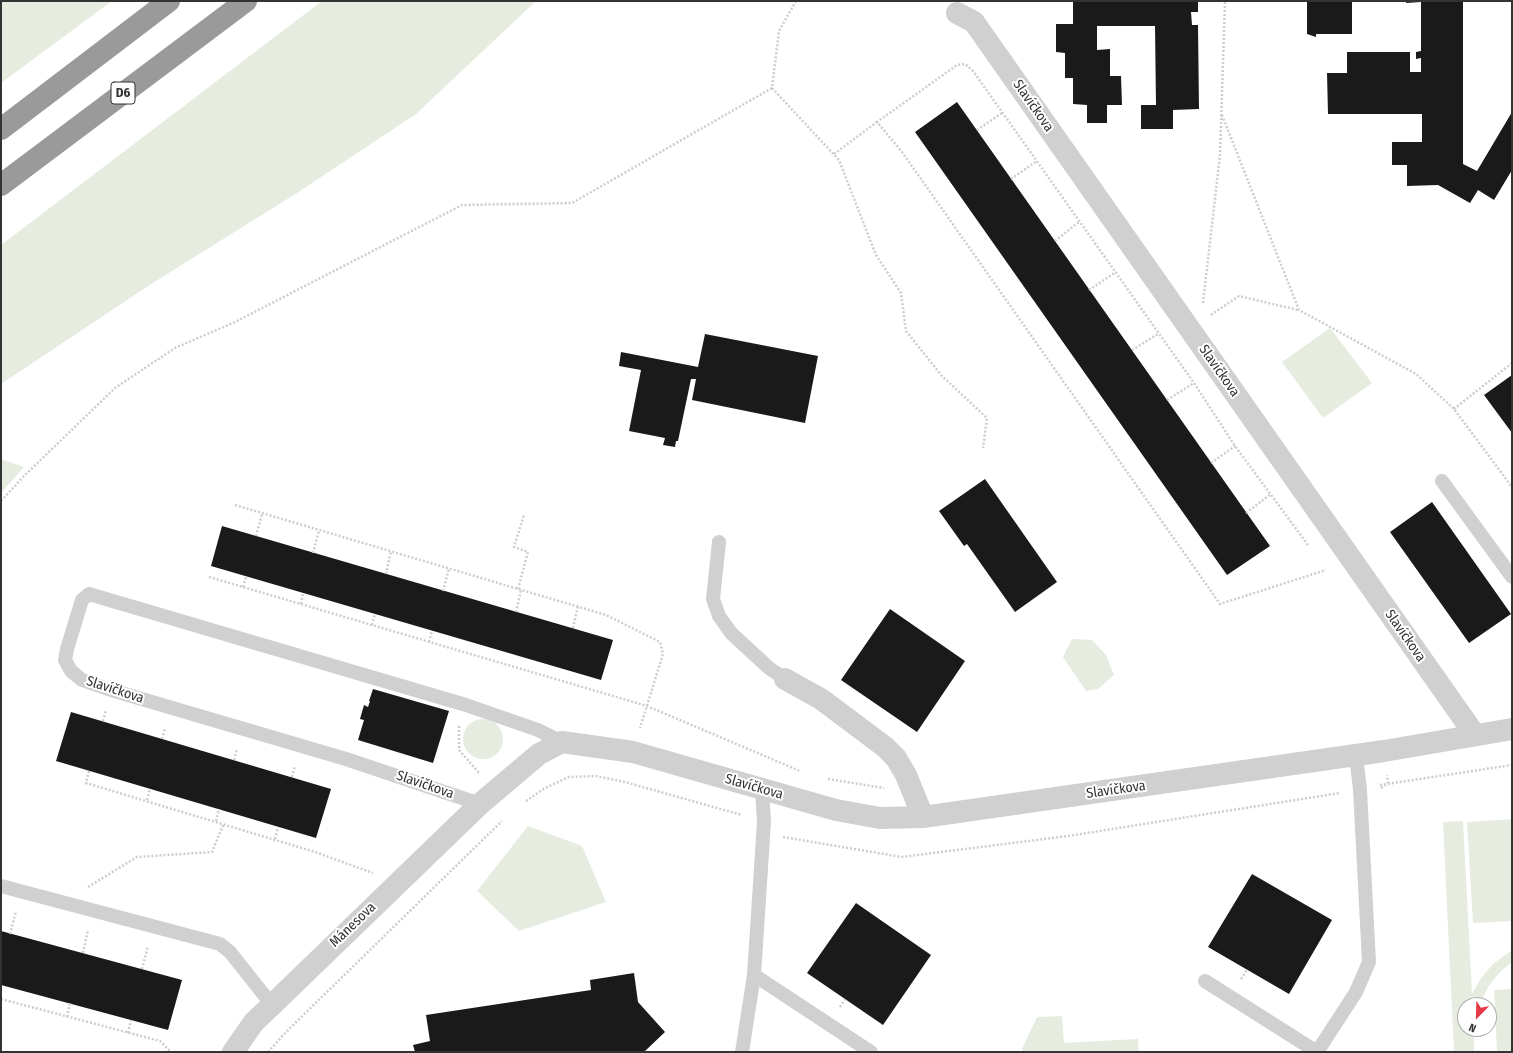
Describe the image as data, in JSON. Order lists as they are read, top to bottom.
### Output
{
  "streets": {
    "highway": ["D6"],
    "street": ["Slavíčkova", "Mánesova"]
  },
  "crossings": [
    ["Slavíčkova", "Mánesova"]
  ],
  "north": "bottom left"
}
